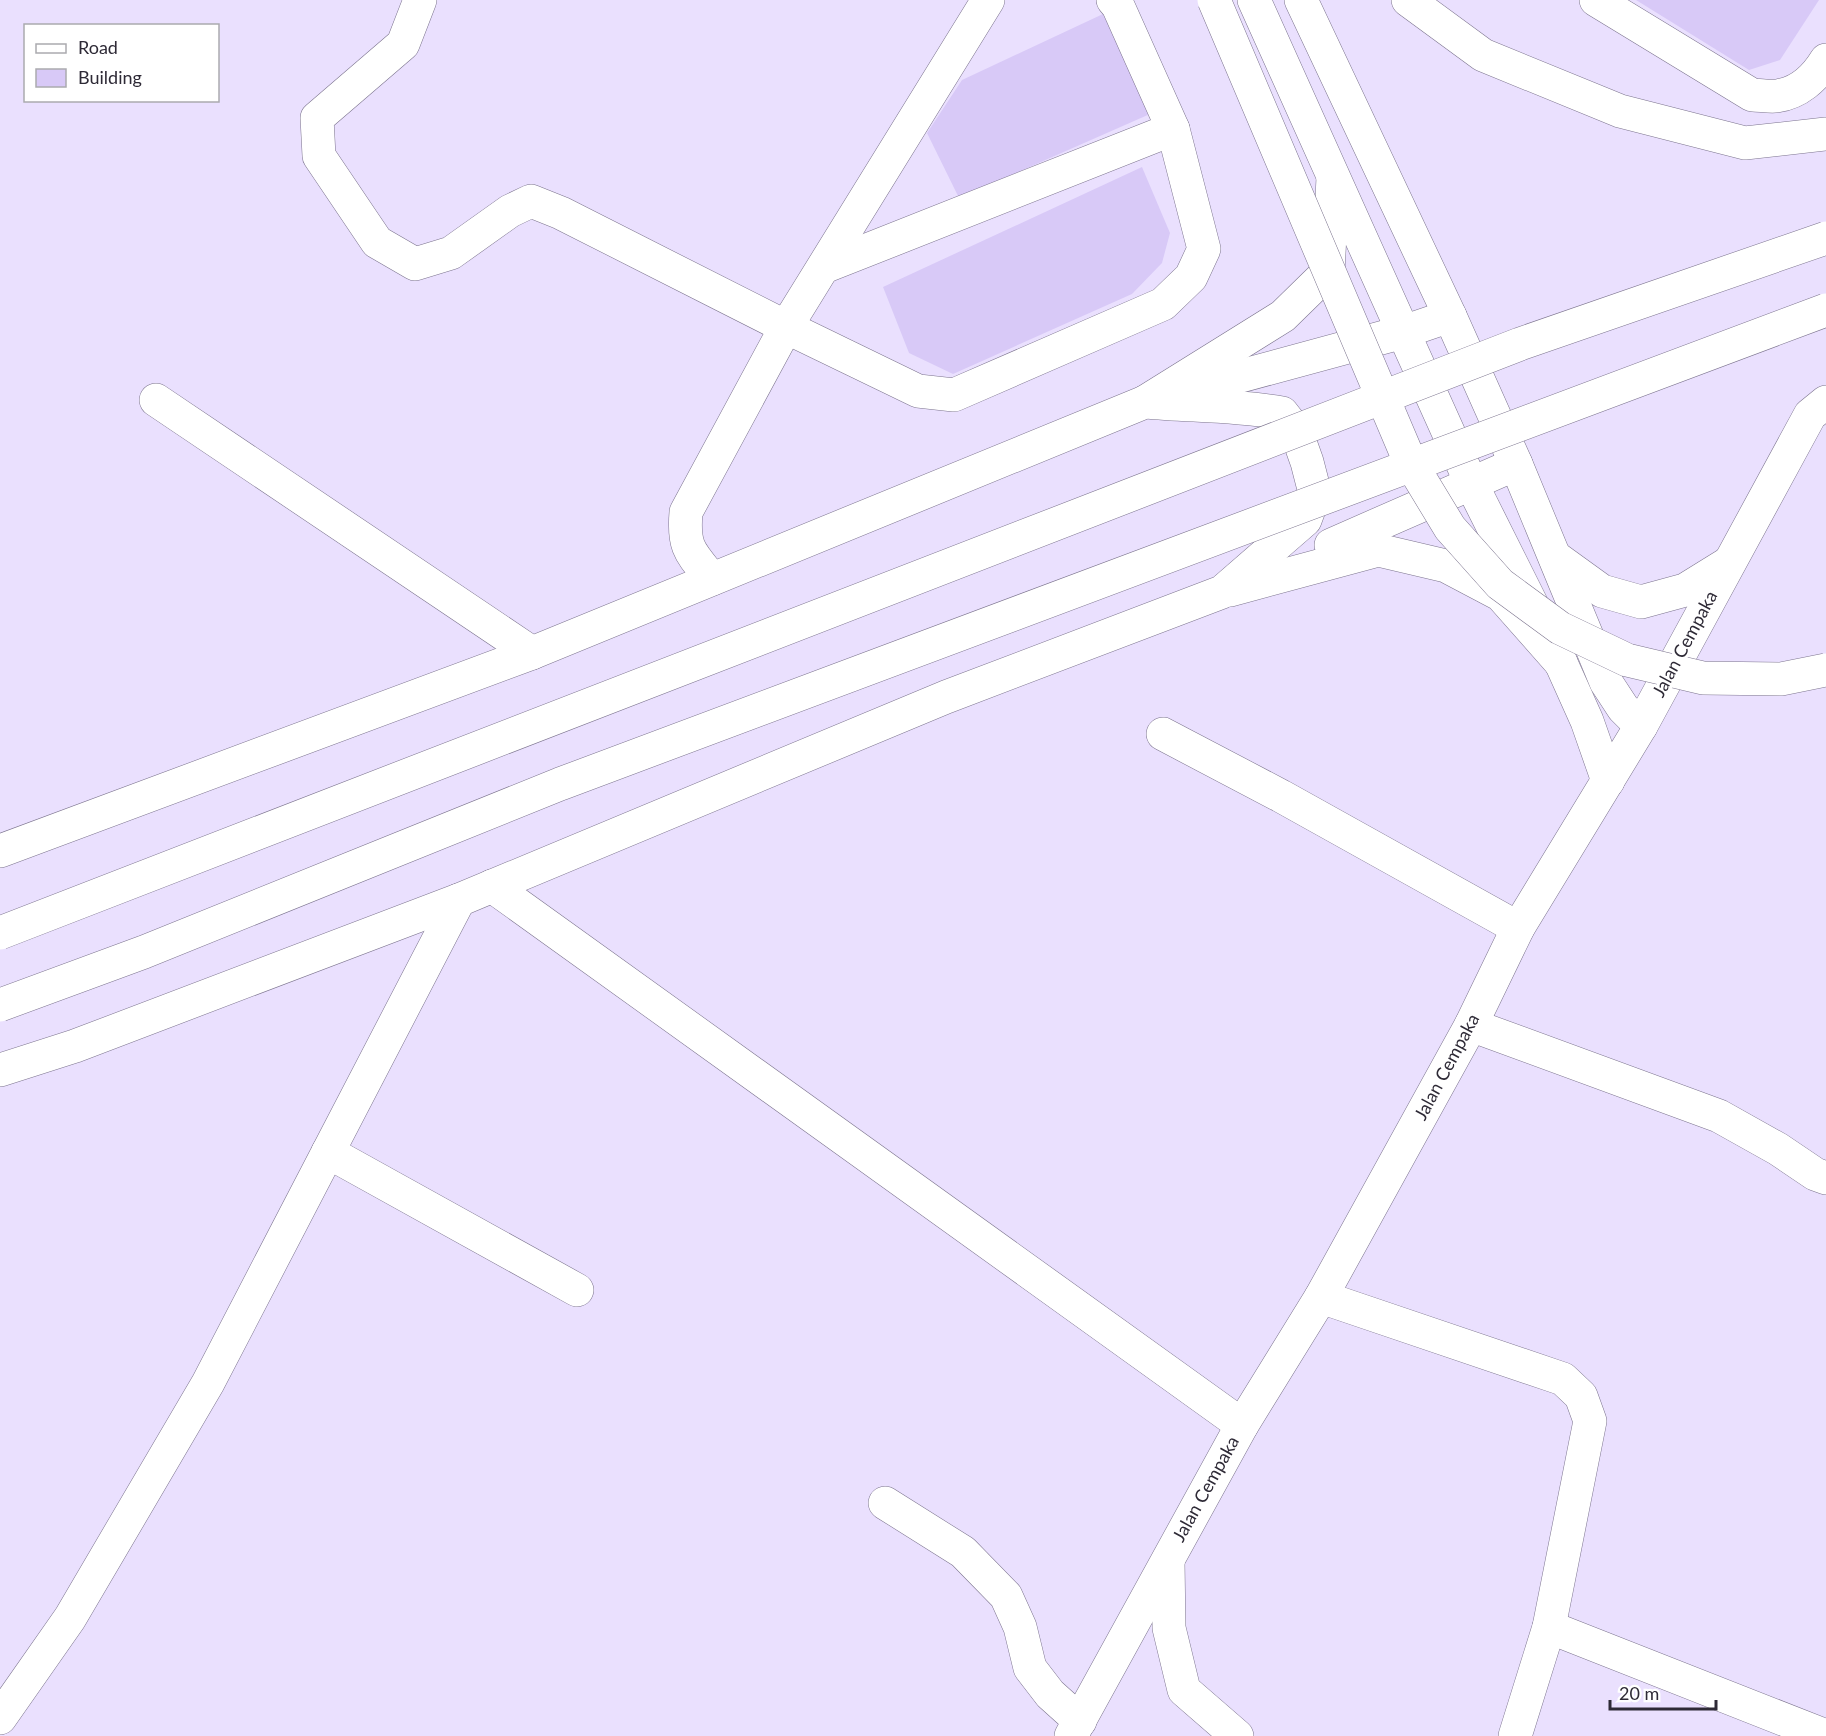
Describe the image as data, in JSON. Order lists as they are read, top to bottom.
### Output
{
  "streets": {
    "main road": ["Jalan Cempaka"]
  },
  "legend": ["Road", "Building"],
  "scale_bar": "20 m"
}
